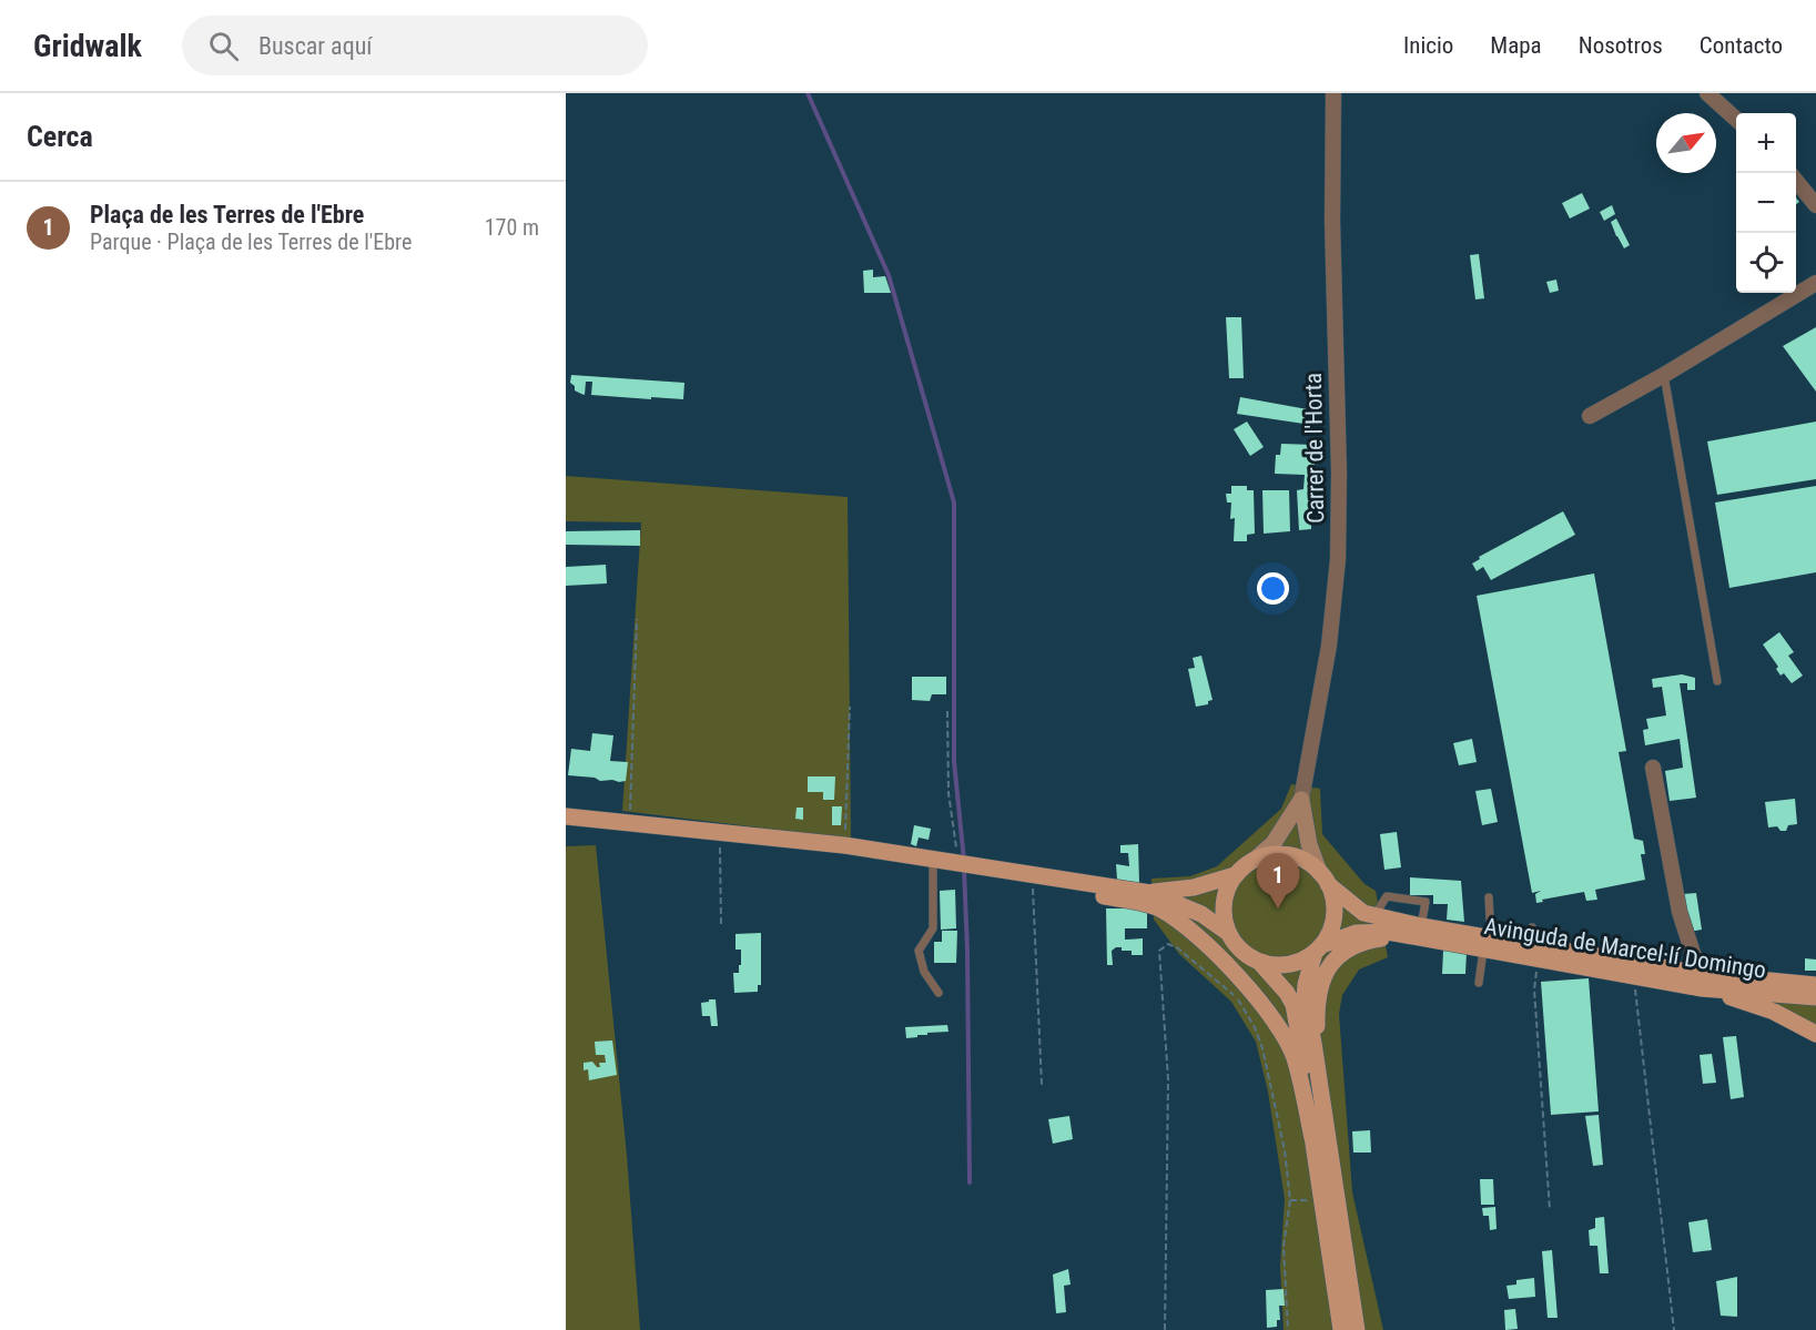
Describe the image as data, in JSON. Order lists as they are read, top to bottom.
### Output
{
  "streets": {
    "main road": ["Avinguda de Marcel·lí Domingo"],
    "street": ["Carrer de l'Horta"]
  },
  "north": "top right",
  "page": {
    "header": "Gridwalk",
    "search": "Buscar aquí",
    "nav": [
      "Inicio",
      "Mapa",
      "Nosotros",
      "Contacto"
    ],
    "heading": "Cerca",
    "map_buttons": ["+", "−"],
    "list": [
      {
        "mark": "1",
        "name": "Plaça de les Terres de l'Ebre",
        "note": "Parque · Plaça de les Terres de l'Ebre",
        "value": "170 m"
      }
    ],
    "pins": "1"
  }
}
